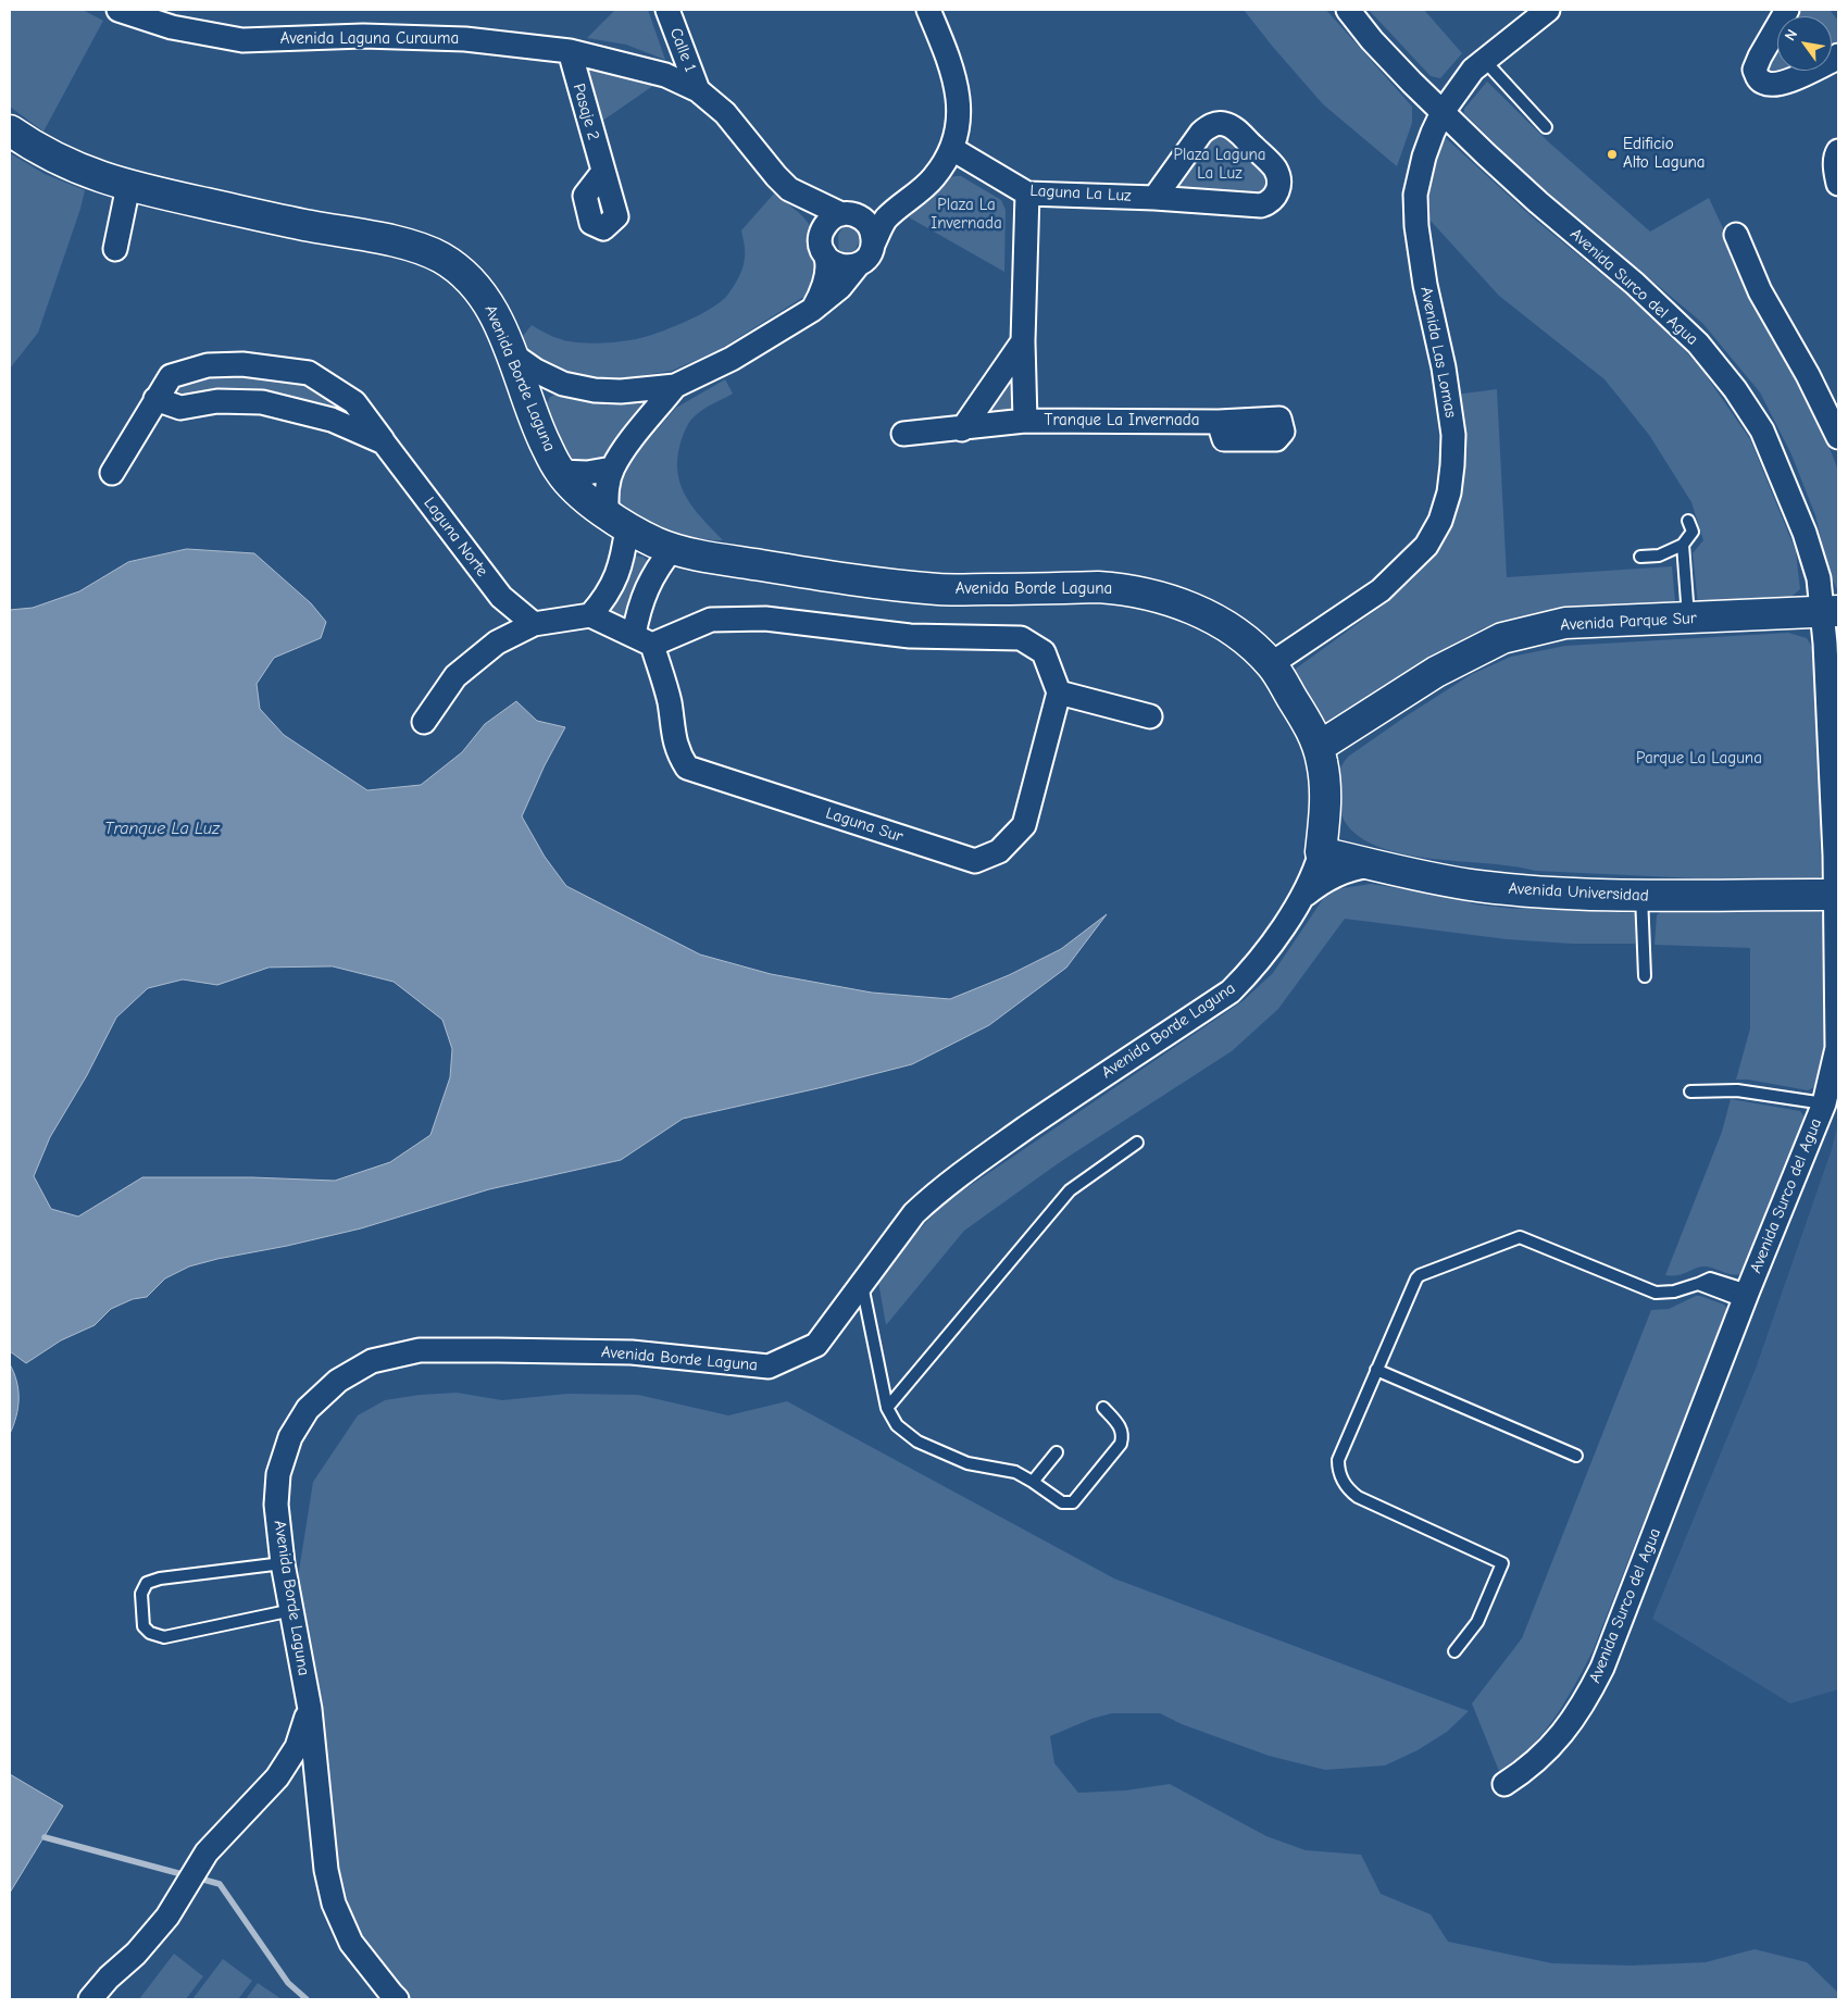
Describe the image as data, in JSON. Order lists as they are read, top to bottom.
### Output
{
  "streets": {
    "street": [
      "Avenida Laguna Curauma",
      "Calle 1",
      "Pasaje 2",
      "Laguna La Luz",
      "Avenida Surco del Agua",
      "Avenida Las Lomas",
      "Avenida Borde Laguna",
      "Tranque La Invernada",
      "Laguna Norte",
      "Avenida Parque Sur",
      "Laguna Sur",
      "Avenida Universidad"
    ]
  },
  "crossings": [
    ["Avenida Laguna Curauma", "Calle 1"],
    ["Avenida Laguna Curauma", "Pasaje 2"],
    ["Laguna La Luz", "Tranque La Invernada"],
    ["Avenida Surco del Agua", "Avenida Las Lomas"],
    ["Avenida Surco del Agua", "Avenida Parque Sur"],
    ["Avenida Surco del Agua", "Avenida Universidad"],
    ["Avenida Las Lomas", "Avenida Borde Laguna"],
    ["Avenida Borde Laguna", "Avenida Parque Sur"],
    ["Avenida Borde Laguna", "Avenida Universidad"]
  ],
  "water": ["Tranque La Luz"],
  "parks": ["Plaza Laguna La Luz", "Plaza La Invernada", "Parque La Laguna"],
  "places": ["Edificio Alto Laguna"],
  "north": "top left"
}
